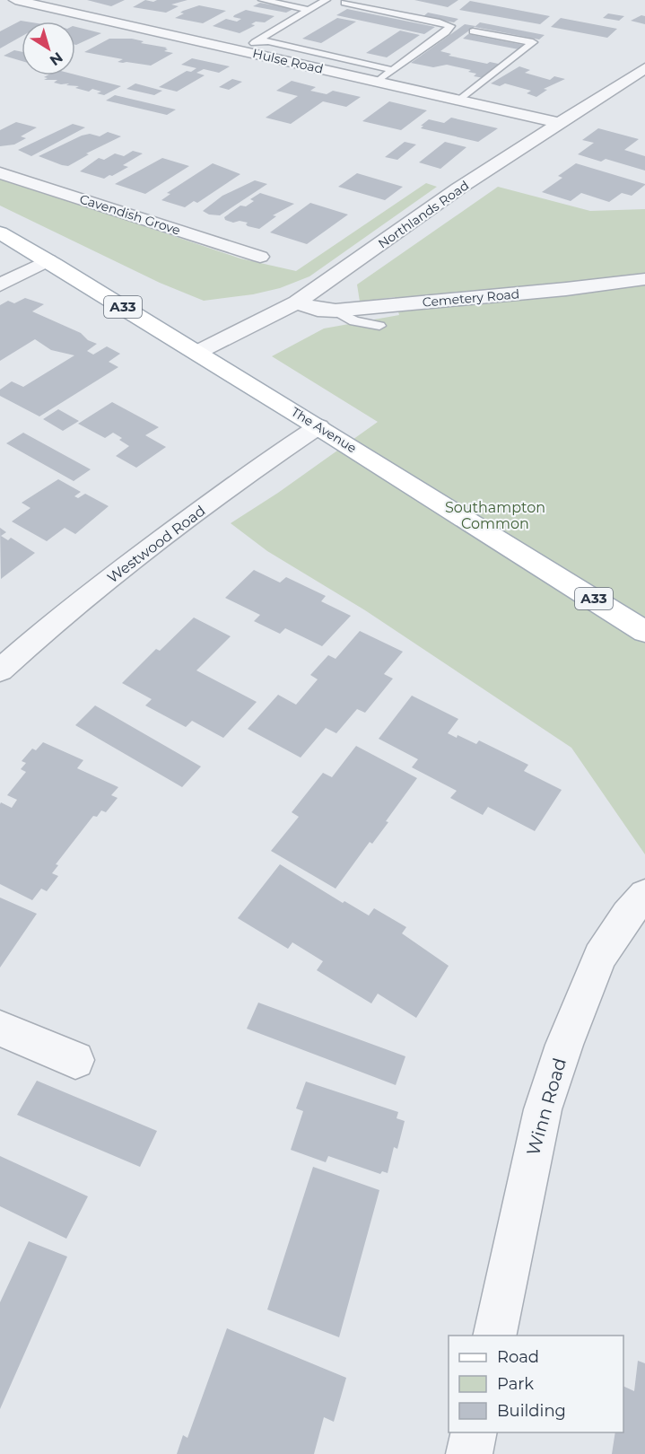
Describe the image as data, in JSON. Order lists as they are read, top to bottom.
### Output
{
  "streets": {
    "main road": ["A33", "The Avenue"],
    "street": [
      "Hulse Road",
      "Cavendish Grove",
      "Northlands Road",
      "Cemetery Road",
      "Westwood Road",
      "Winn Road"
    ]
  },
  "crossings": [
    ["Hulse Road", "Northlands Road"],
    ["Northlands Road", "Cemetery Road"],
    ["Northlands Road", "The Avenue"],
    ["The Avenue", "Westwood Road"]
  ],
  "parks": ["Southampton Common"],
  "legend": ["Road", "Park", "Building"],
  "north": "bottom right"
}
